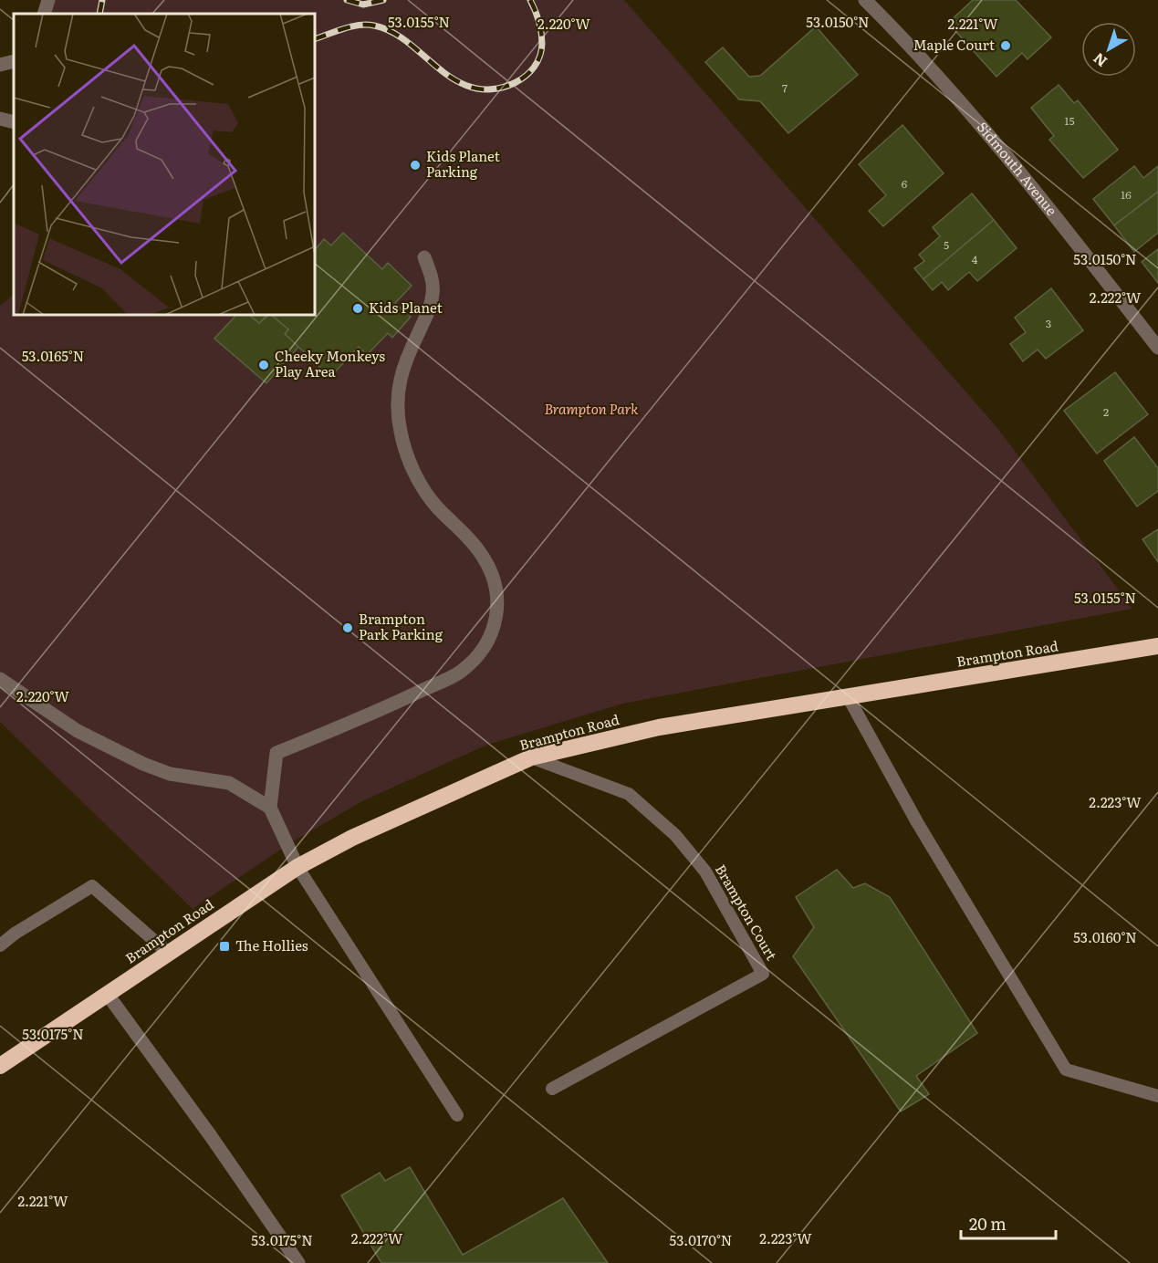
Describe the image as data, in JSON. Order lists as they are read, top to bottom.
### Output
{
  "streets": {
    "highway": ["Brampton Road"],
    "street": ["Sidmouth Avenue"],
    "lane": ["Brampton Court"]
  },
  "crossings": [
    ["Brampton Road", "Brampton Court"]
  ],
  "parks": ["Brampton Park"],
  "places": {
    "other": [
      "Maple Court",
      "Kids Planet Parking",
      "Kids Planet",
      "Cheeky Monkeys Play Area",
      "Brampton Park Parking"
    ],
    "transit": ["The Hollies"]
  },
  "house_numbers": [
    "7",
    "15",
    "6",
    "16",
    "5",
    "4",
    "3",
    "2"
  ],
  "scale_bar": "20 m",
  "north": "bottom left",
  "coordinates": [
    "53.0155°N",
    "53.0150°N",
    "2.220°W",
    "2.221°W",
    "2.222°W",
    "53.0165°N",
    "2.223°W",
    "53.0160°N",
    "53.0175°N",
    "53.0170°N"
  ]
}
